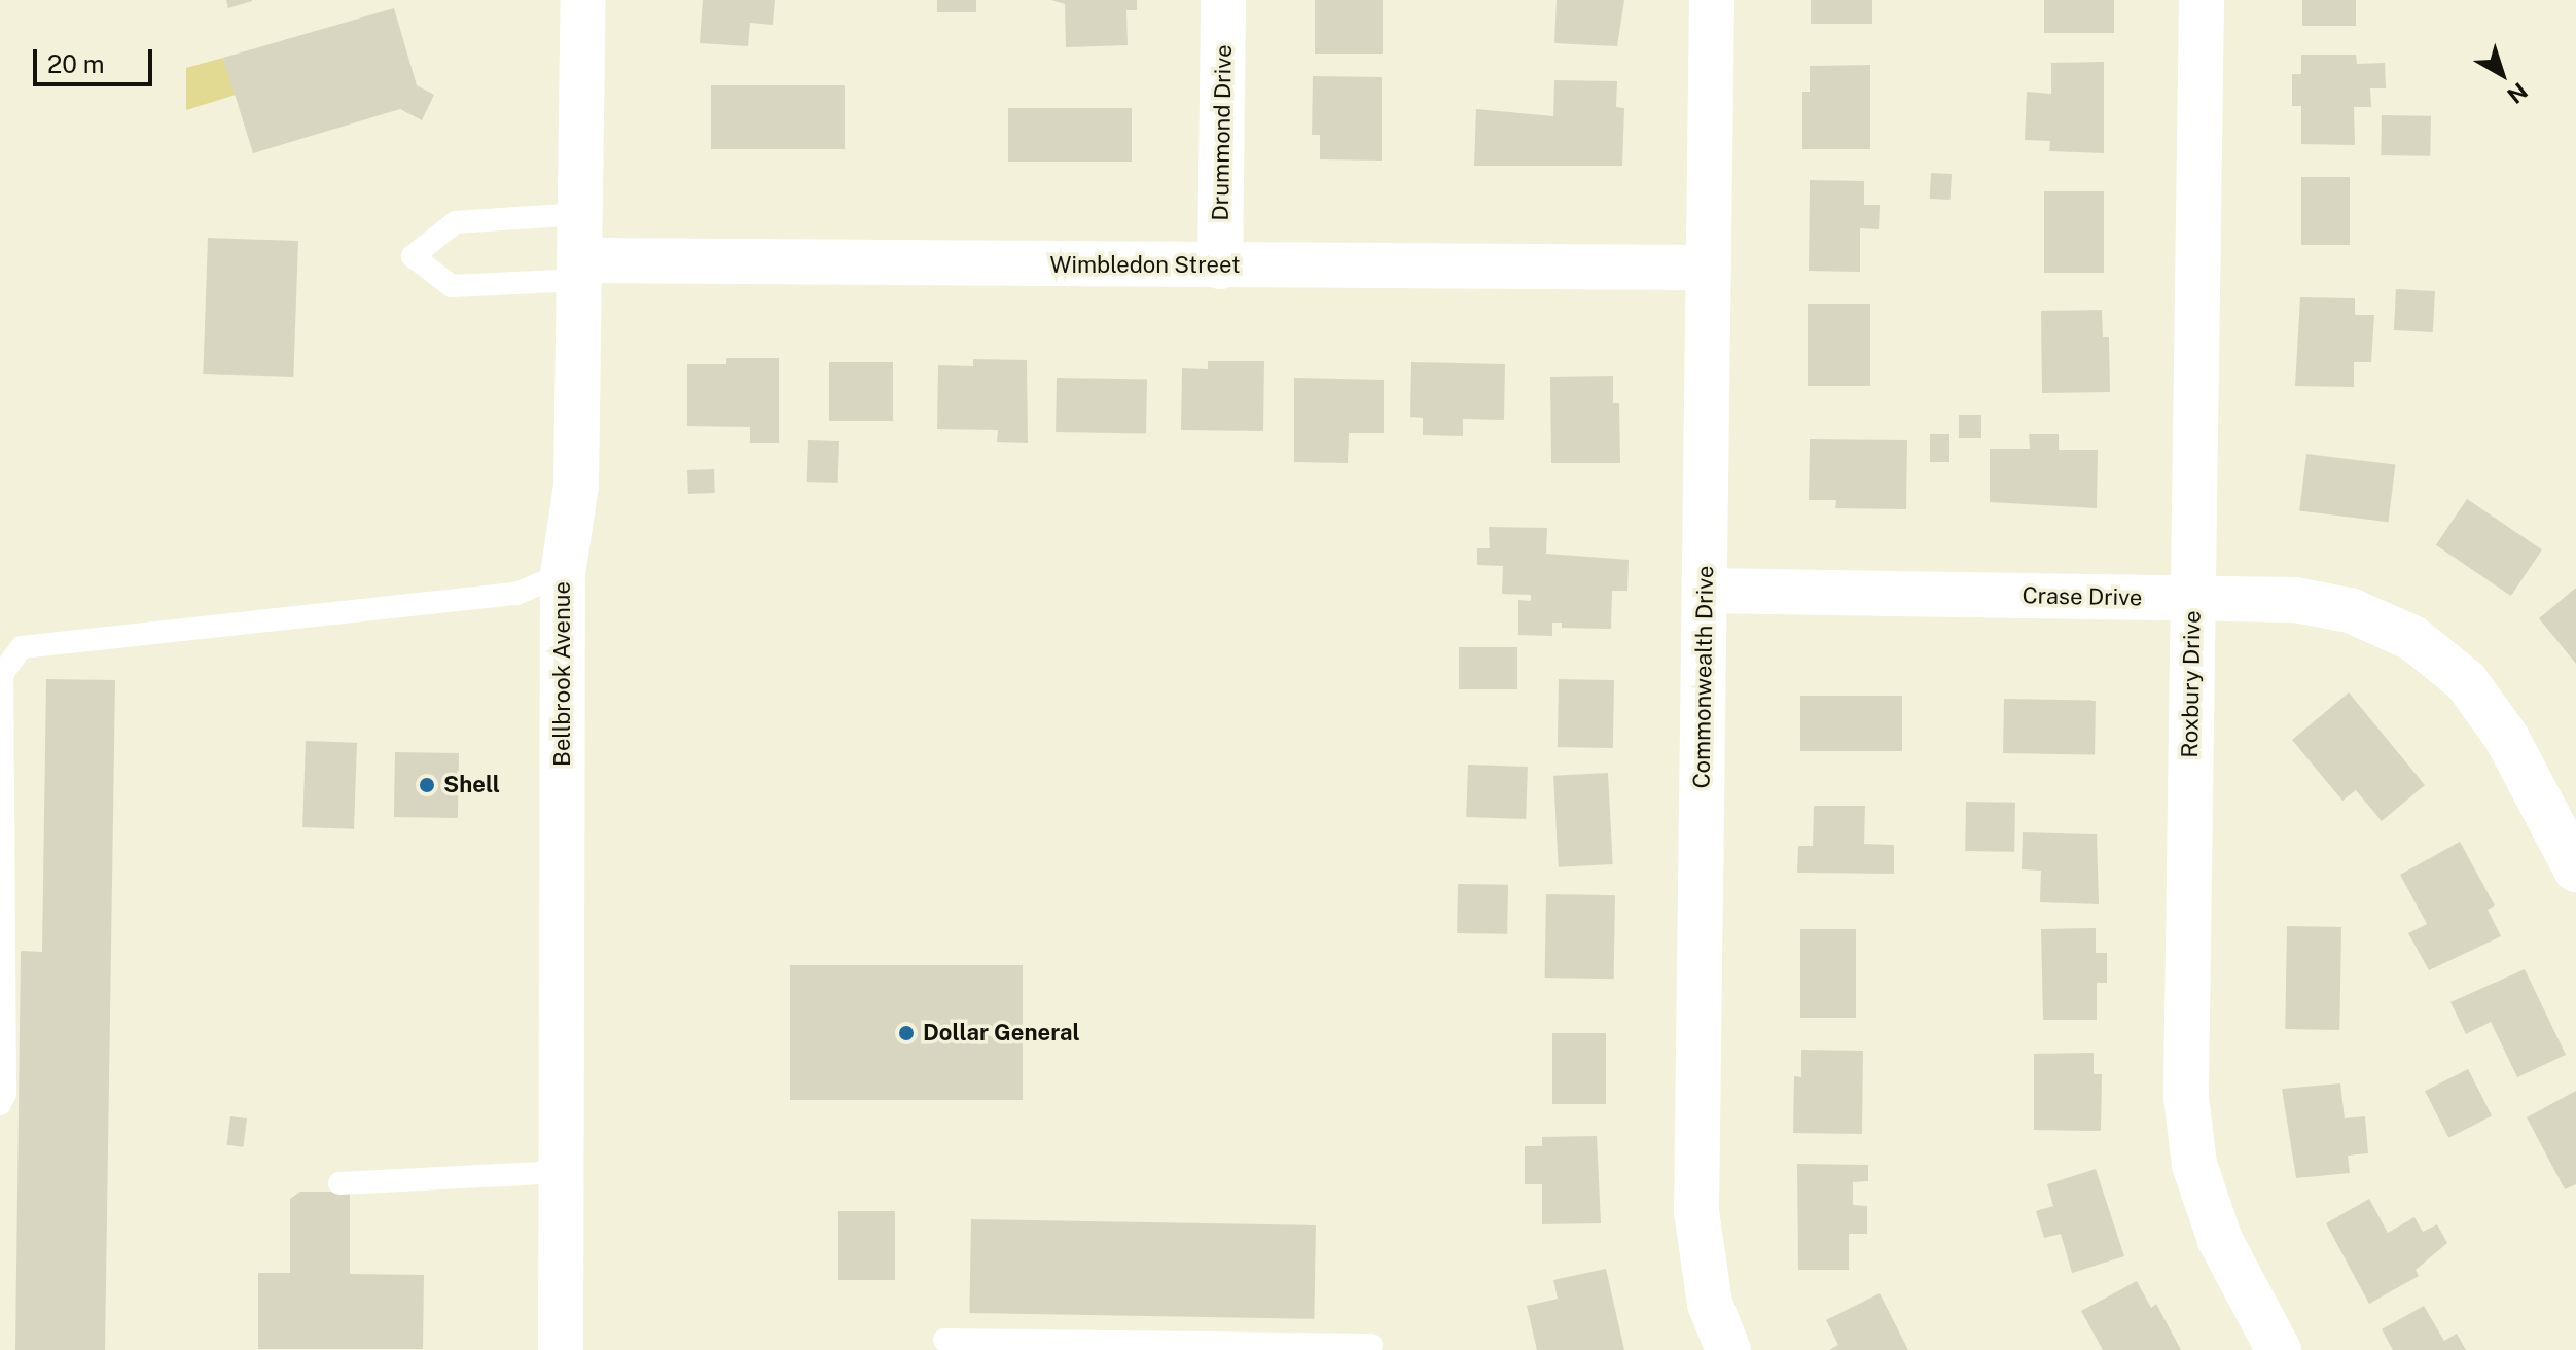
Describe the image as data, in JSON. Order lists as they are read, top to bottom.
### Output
{
  "streets": {
    "street": [
      "Drummond Drive",
      "Wimbledon Street",
      "Crase Drive",
      "Bellbrook Avenue",
      "Commonwealth Drive",
      "Roxbury Drive"
    ]
  },
  "crossings": [
    ["Drummond Drive", "Wimbledon Street"],
    ["Wimbledon Street", "Bellbrook Avenue"],
    ["Wimbledon Street", "Commonwealth Drive"],
    ["Crase Drive", "Commonwealth Drive"],
    ["Crase Drive", "Roxbury Drive"]
  ],
  "places": ["Shell", "Dollar General"],
  "scale_bar": "20 m",
  "north": "bottom right"
}
